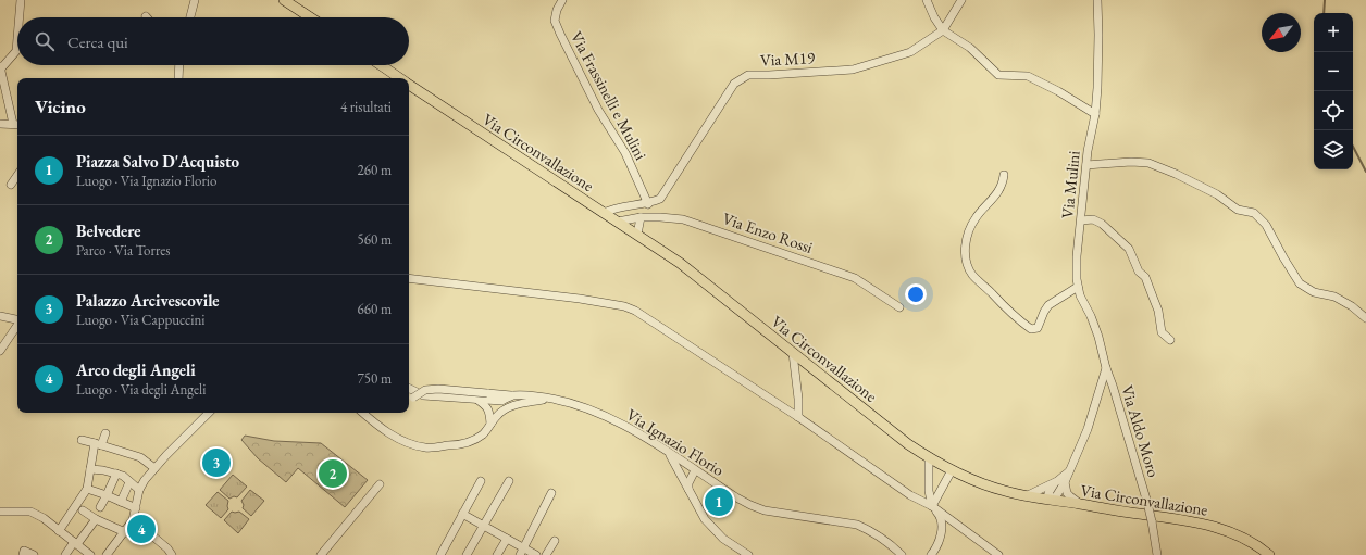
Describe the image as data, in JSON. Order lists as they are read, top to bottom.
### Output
{
  "streets": {
    "main road": ["Via Circonvallazione"],
    "street": [
      "Via M19",
      "Via Frassinelli e Mulini",
      "Via Mulini",
      "Via Enzo Rossi",
      "Via Aldo Moro",
      "Via Ignazio Florio"
    ]
  },
  "crossings": [
    ["Via M19", "Via Frassinelli e Mulini"],
    ["Via Circonvallazione", "Via Enzo Rossi"],
    ["Via Mulini", "Via Aldo Moro"]
  ],
  "north": "bottom left",
  "page": {
    "map_buttons": ["+", "−"],
    "search": "Cerca qui",
    "heading": ["Vicino", "4 risultati"],
    "list": [
      {
        "mark": "1",
        "name": "Piazza Salvo D'Acquisto",
        "note": "Luogo · Via Ignazio Florio",
        "value": "260 m"
      },
      {
        "mark": "2",
        "name": "Belvedere",
        "note": "Parco · Via Torres",
        "value": "560 m"
      },
      {
        "mark": "3",
        "name": "Palazzo Arcivescovile",
        "note": "Luogo · Via Cappuccini",
        "value": "660 m"
      },
      {
        "mark": "4",
        "name": "Arco degli Angeli",
        "note": "Luogo · Via degli Angeli",
        "value": "750 m"
      }
    ],
    "pins": [
      "3",
      "2",
      "1",
      "4"
    ]
  }
}
